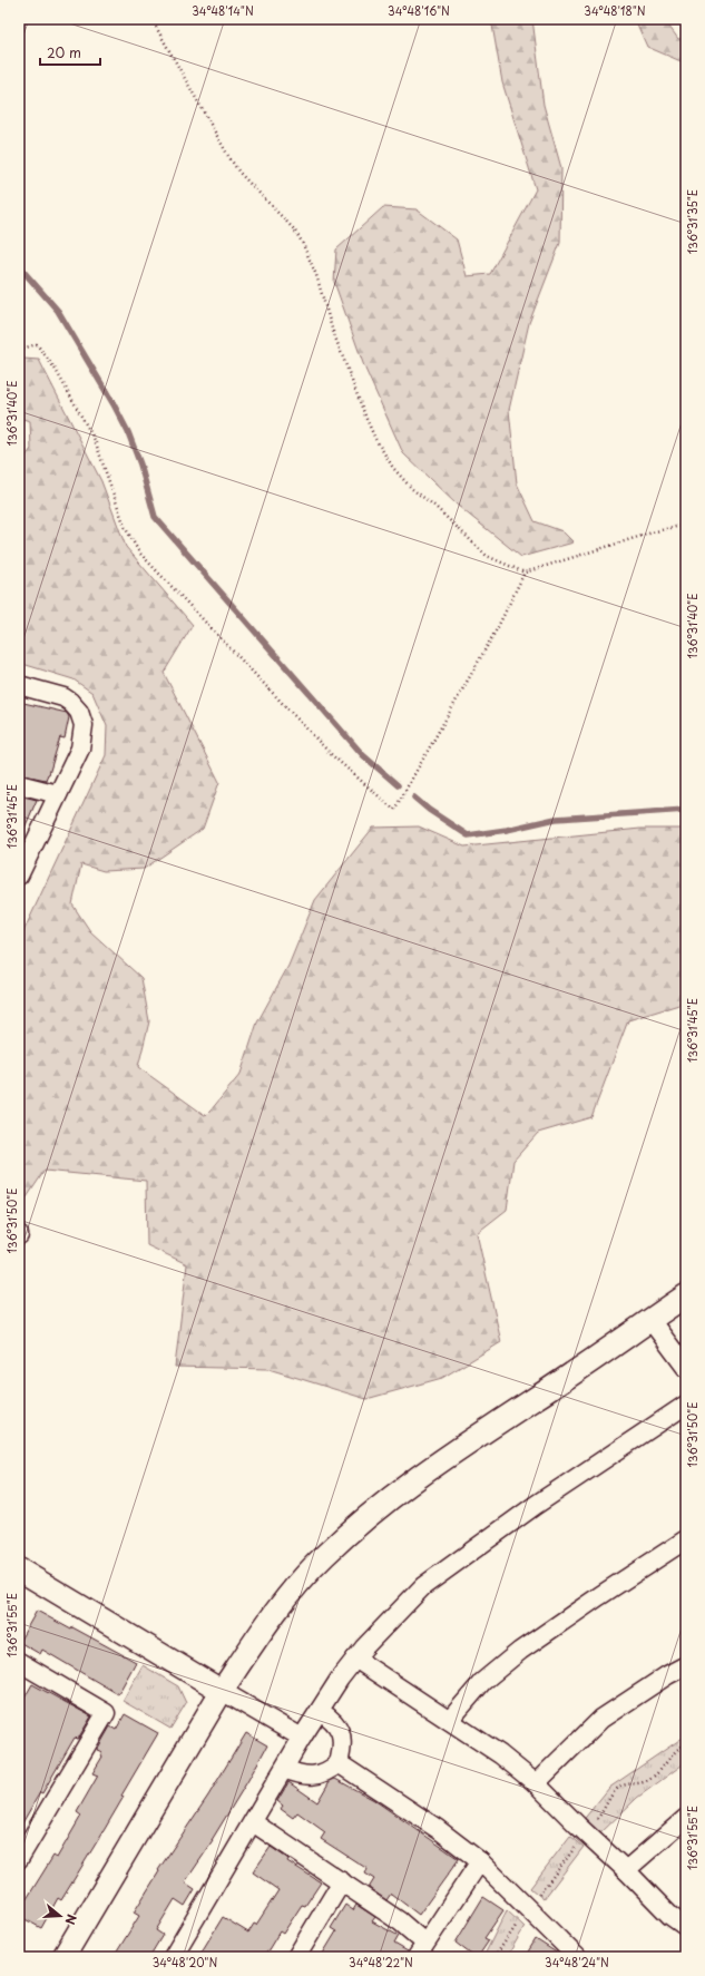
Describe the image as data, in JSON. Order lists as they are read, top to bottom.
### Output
{
  "scale_bar": "20 m",
  "north": "right",
  "coordinates": [
    "34°48'14\"N",
    "34°48'16\"N",
    "34°48'18\"N",
    "136°31'35\"E",
    "136°31'40\"E",
    "136°31'45\"E",
    "136°31'50\"E",
    "136°31'55\"E",
    "34°48'20\"N",
    "34°48'22\"N",
    "34°48'24\"N"
  ]
}
